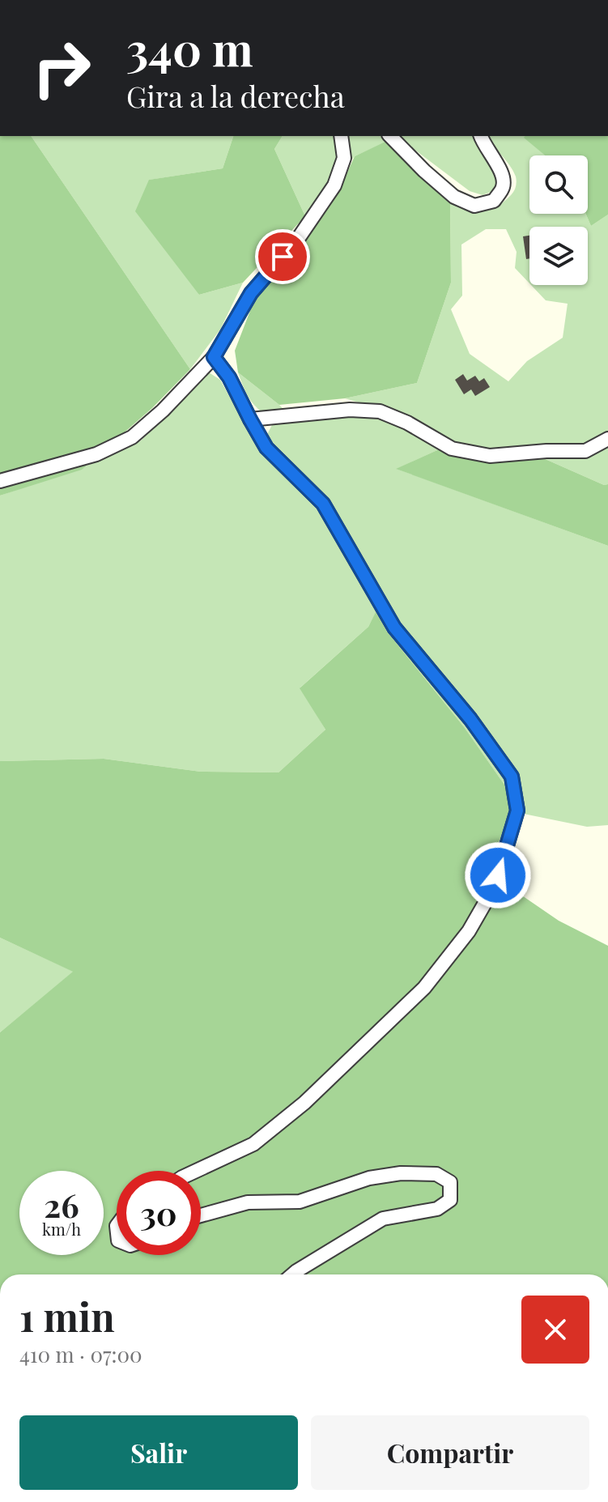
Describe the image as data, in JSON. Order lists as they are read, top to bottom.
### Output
{
  "page": {
    "turn": ["340 m", "Gira a la derecha"],
    "speed": "26 km/h",
    "limit": "30",
    "heading": ["1 min", "410 m · 07:00"],
    "buttons": ["Salir", "Compartir"]
  }
}
